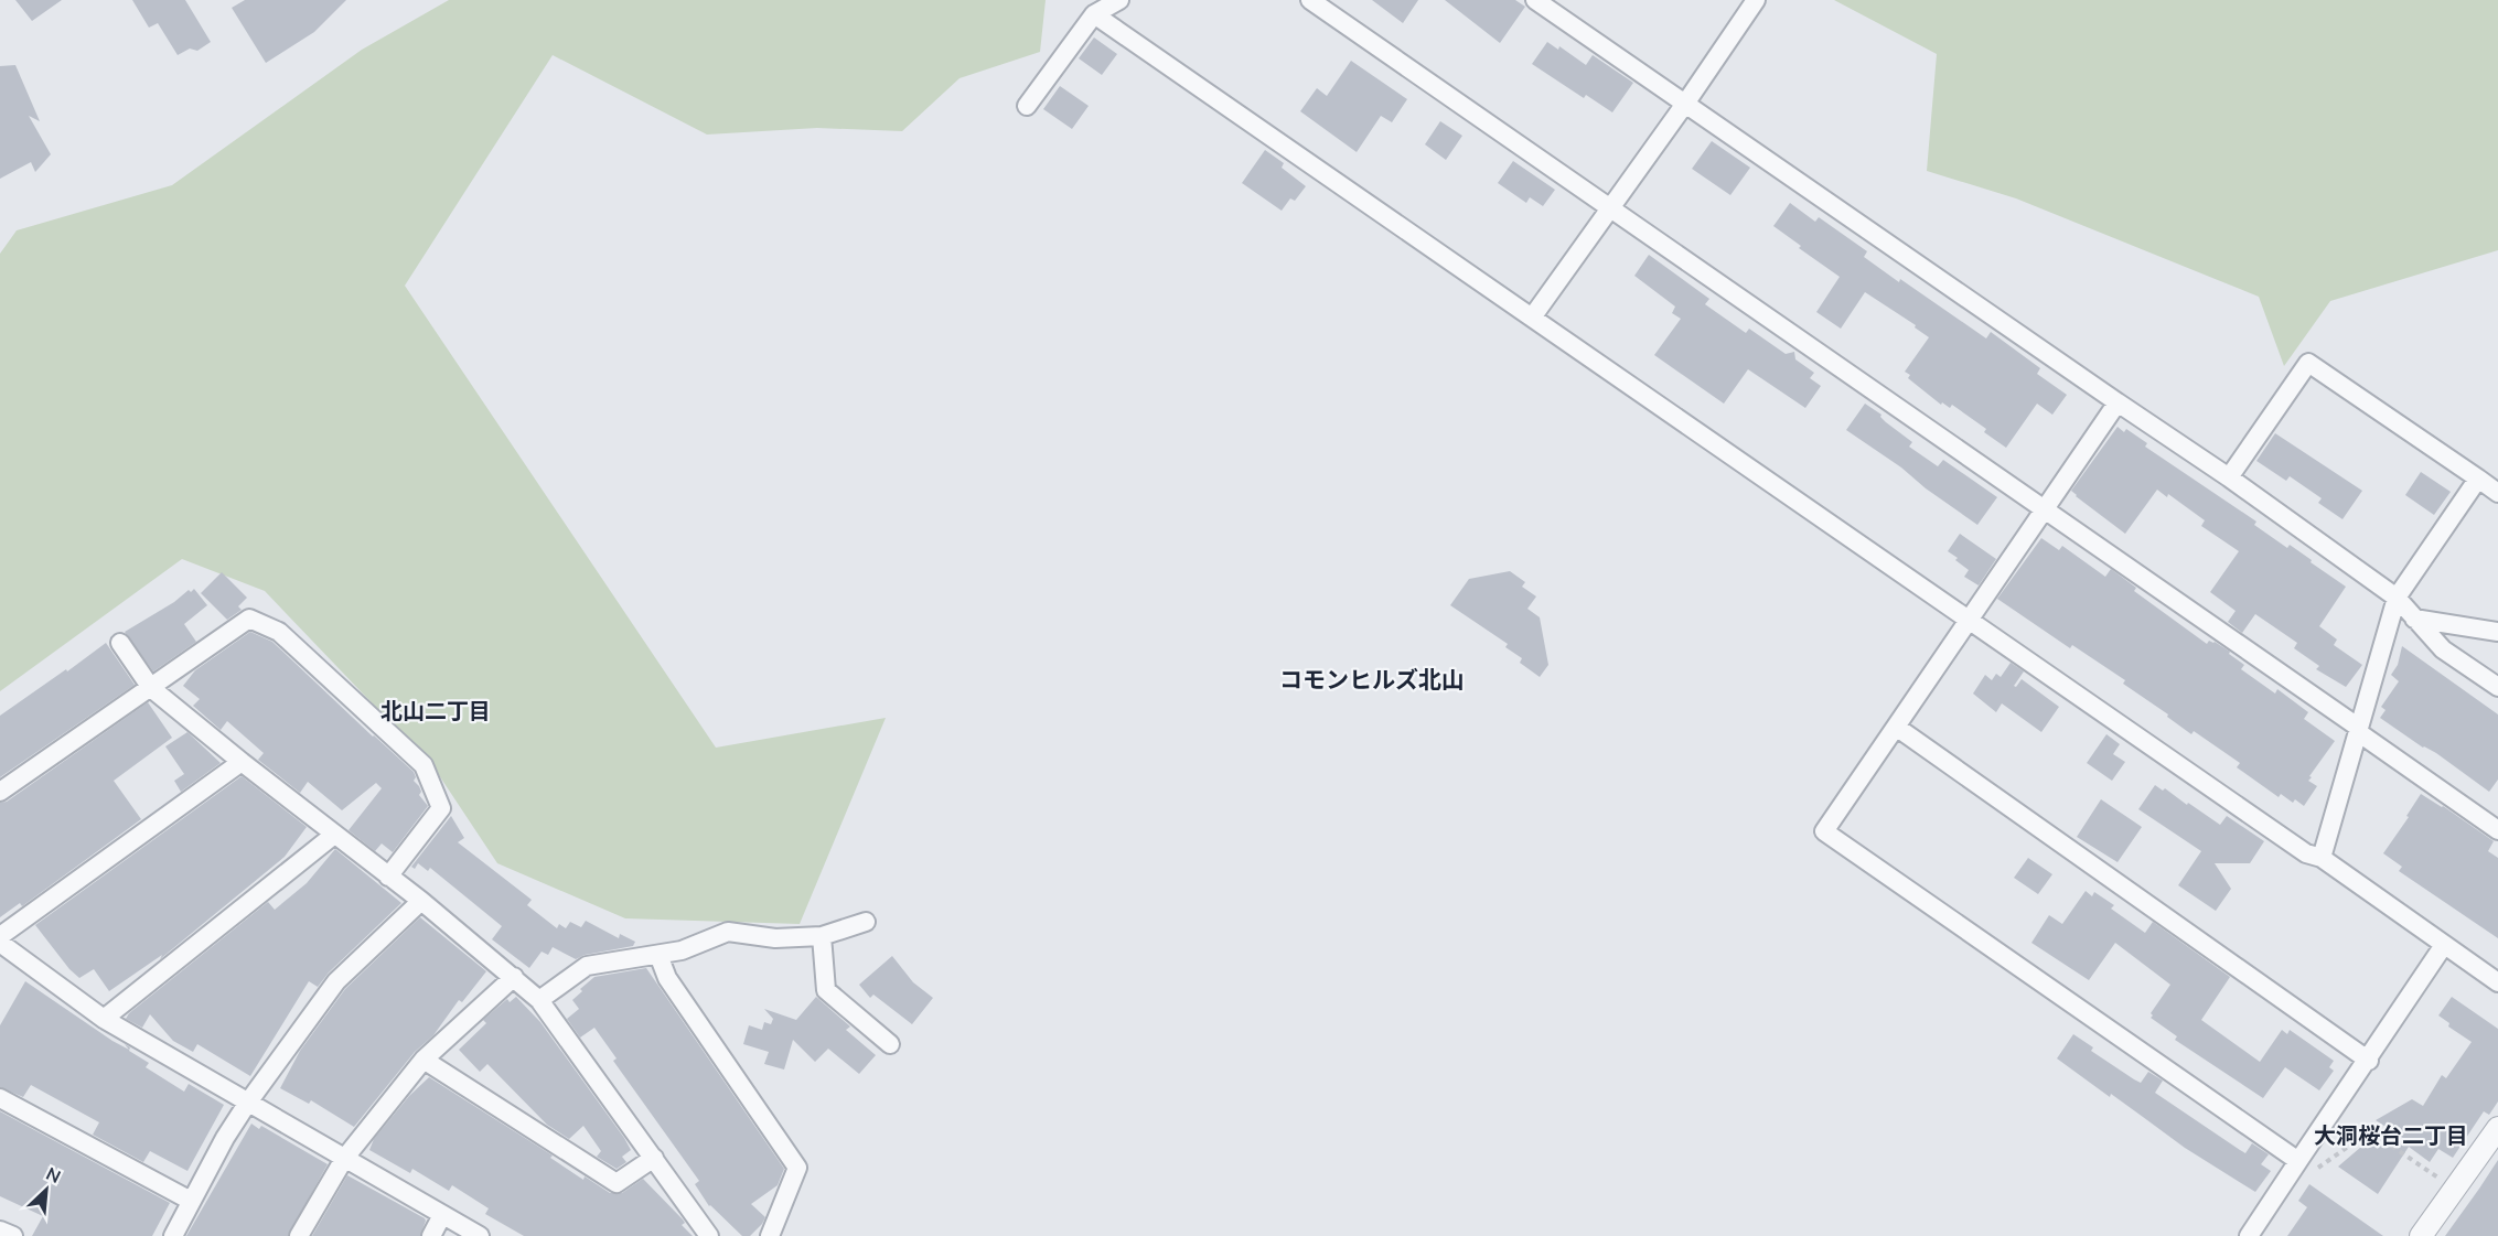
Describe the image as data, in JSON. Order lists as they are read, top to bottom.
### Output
{
  "districts": ["コモンヒルズ北山", "北山二丁目", "大洞桜台二丁目"],
  "north": "top right"
}
